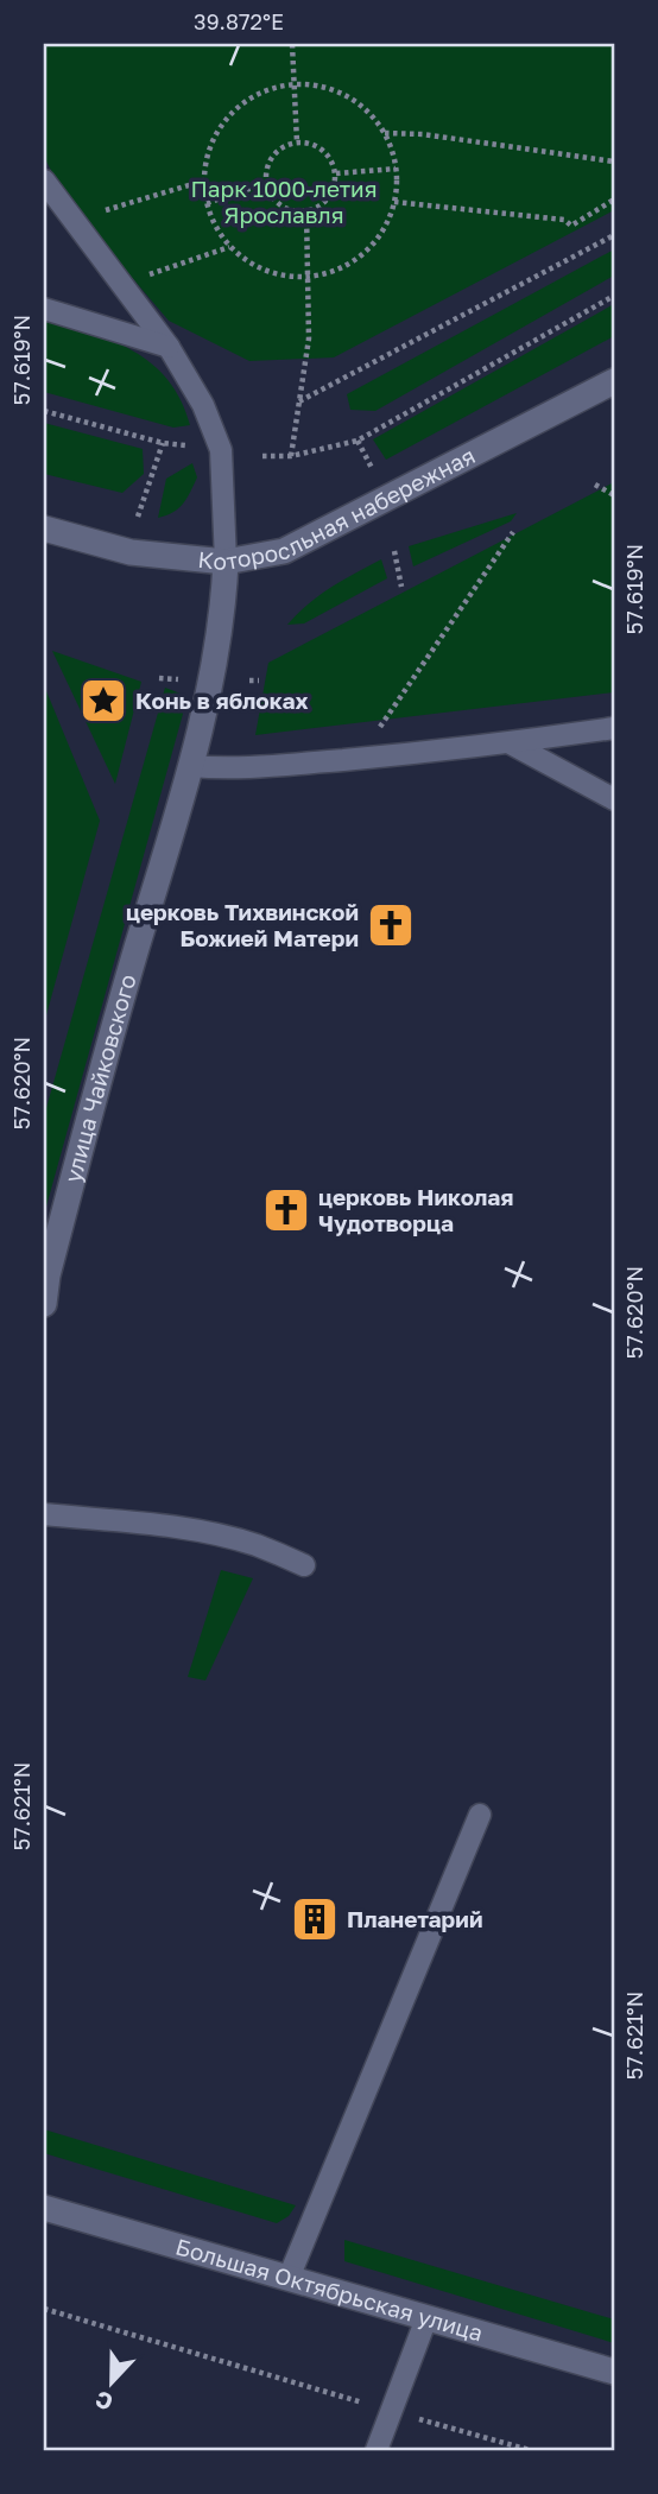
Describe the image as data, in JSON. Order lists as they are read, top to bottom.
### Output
{
  "streets": {
    "main road": ["Которосльная набережная", "улица Чайковского", "Большая Октябрьская улица"]
  },
  "crossings": [
    ["Которосльная набережная", "улица Чайковского"]
  ],
  "parks": ["Парк 1000-летия Ярославля"],
  "places": {
    "place": ["Конь в яблоках"],
    "church": ["церковь Тихвинской Божией Матери", "церковь Николая Чудотворца"],
    "building": ["Планетарий"]
  },
  "north": "bottom",
  "coordinates": [
    "39.872°E",
    "57.619°N",
    "57.620°N",
    "57.621°N"
  ]
}
